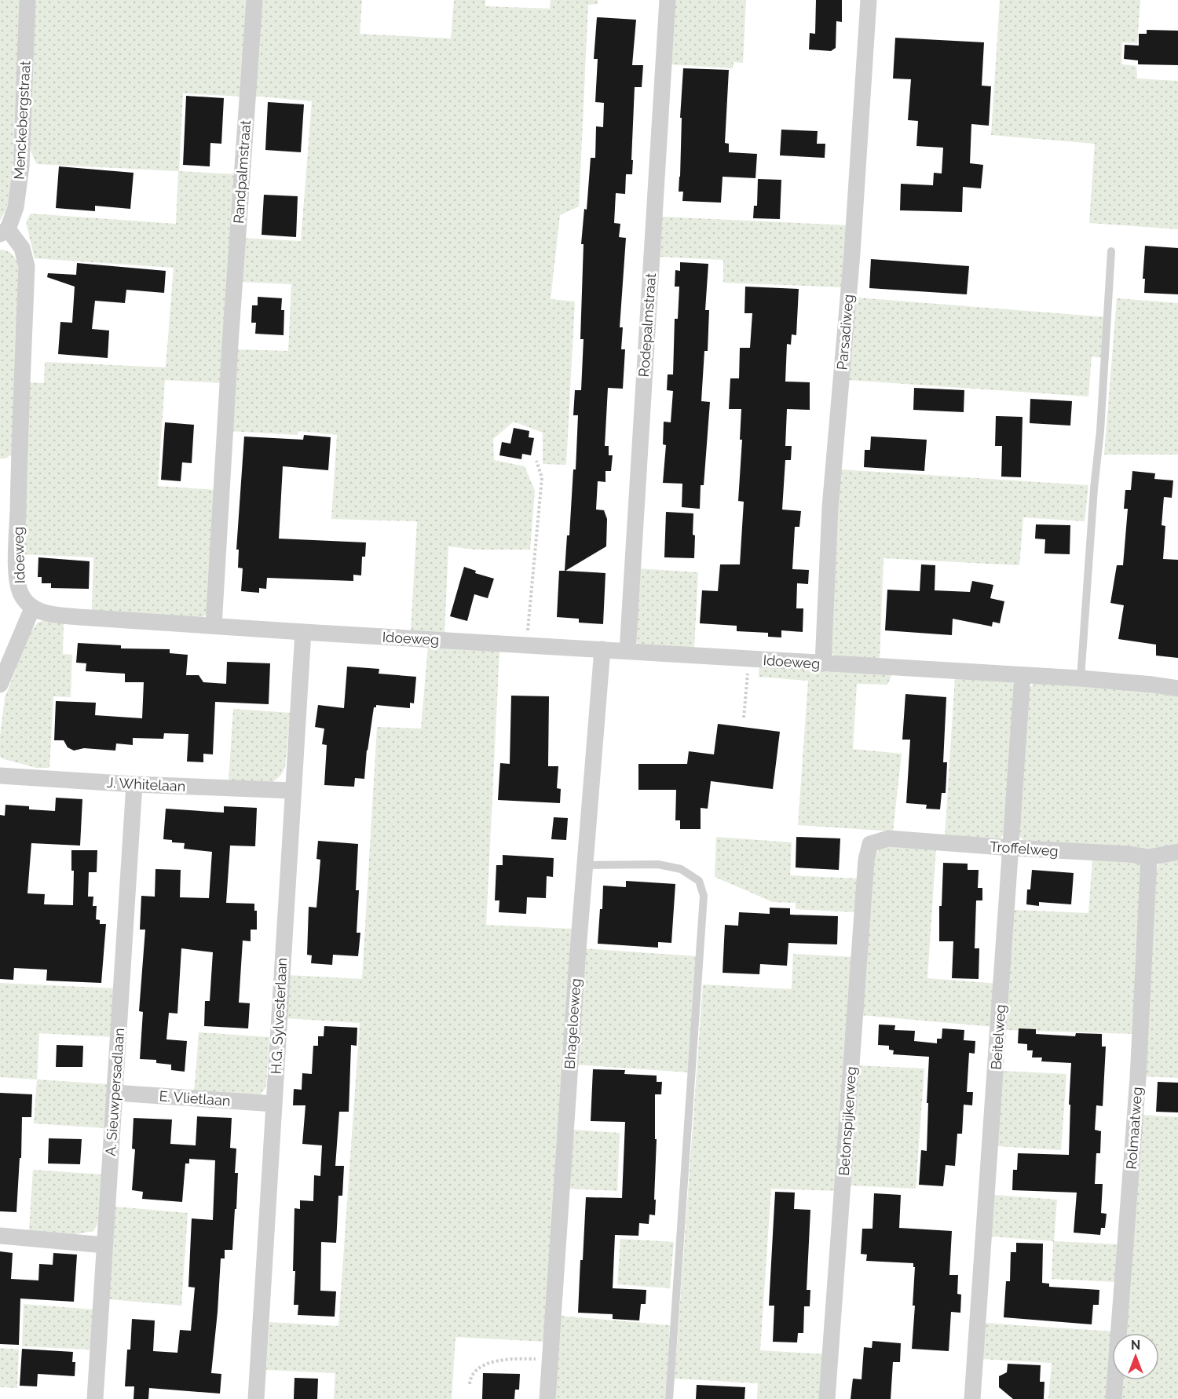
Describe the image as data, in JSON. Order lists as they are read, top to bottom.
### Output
{
  "streets": {
    "street": [
      "Menckebergstraat",
      "Randpalmstraat",
      "Rodepalmstraat",
      "Parsadiweg",
      "Idoeweg",
      "J. Whitelaan",
      "Troffelweg",
      "H.G. Sylvesterlaan",
      "Bhageloeweg",
      "Beitelweg",
      "A. Sieuwpersadlaan",
      "E. Vlietlaan",
      "Betonspijkerweg",
      "Rolmaatweg"
    ]
  },
  "crossings": [
    ["Menckebergstraat", "Idoeweg"],
    ["Randpalmstraat", "Idoeweg"],
    ["Rodepalmstraat", "Idoeweg"],
    ["Parsadiweg", "Idoeweg"],
    ["Idoeweg", "H.G. Sylvesterlaan"],
    ["Idoeweg", "Bhageloeweg"],
    ["Idoeweg", "Beitelweg"],
    ["J. Whitelaan", "H.G. Sylvesterlaan"],
    ["J. Whitelaan", "A. Sieuwpersadlaan"],
    ["Troffelweg", "Beitelweg"],
    ["Troffelweg", "Betonspijkerweg"],
    ["Troffelweg", "Rolmaatweg"],
    ["H.G. Sylvesterlaan", "E. Vlietlaan"],
    ["A. Sieuwpersadlaan", "E. Vlietlaan"]
  ],
  "north": "top"
}
